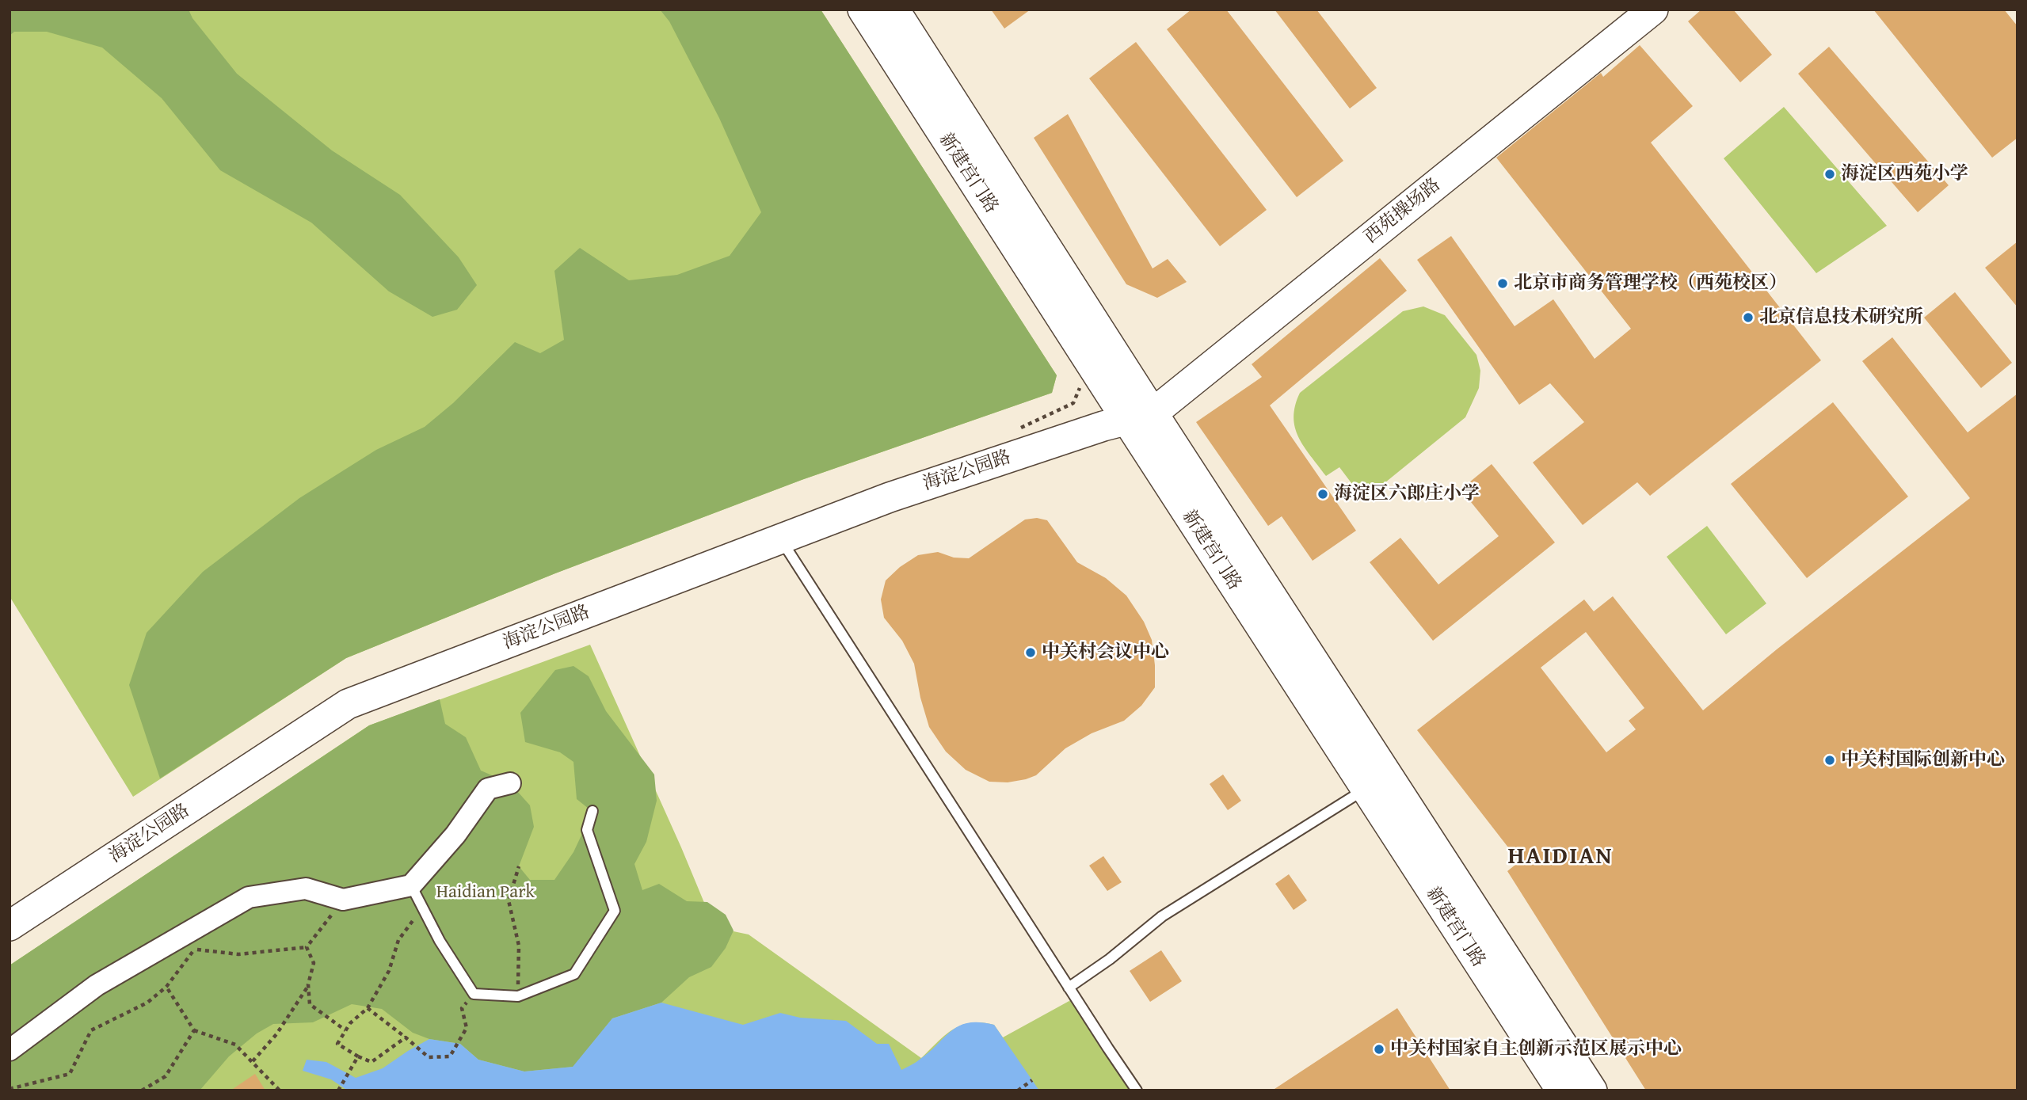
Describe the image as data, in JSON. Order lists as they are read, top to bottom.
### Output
{
  "streets": {
    "street": ["新建宫门路", "西苑操场路", "海淀公园路"]
  },
  "crossings": [
    ["新建宫门路", "西苑操场路"],
    ["新建宫门路", "海淀公园路"],
    ["西苑操场路", "海淀公园路"]
  ],
  "districts": ["HAIDIAN"],
  "parks": ["Haidian Park"],
  "places": [
    "海淀区西苑小学",
    "北京市商务管理学校（西苑校区）",
    "北京信息技术研究所",
    "海淀区六郎庄小学",
    "中关村会议中心",
    "中关村国际创新中心",
    "中关村国家自主创新示范区展示中心"
  ]
}
